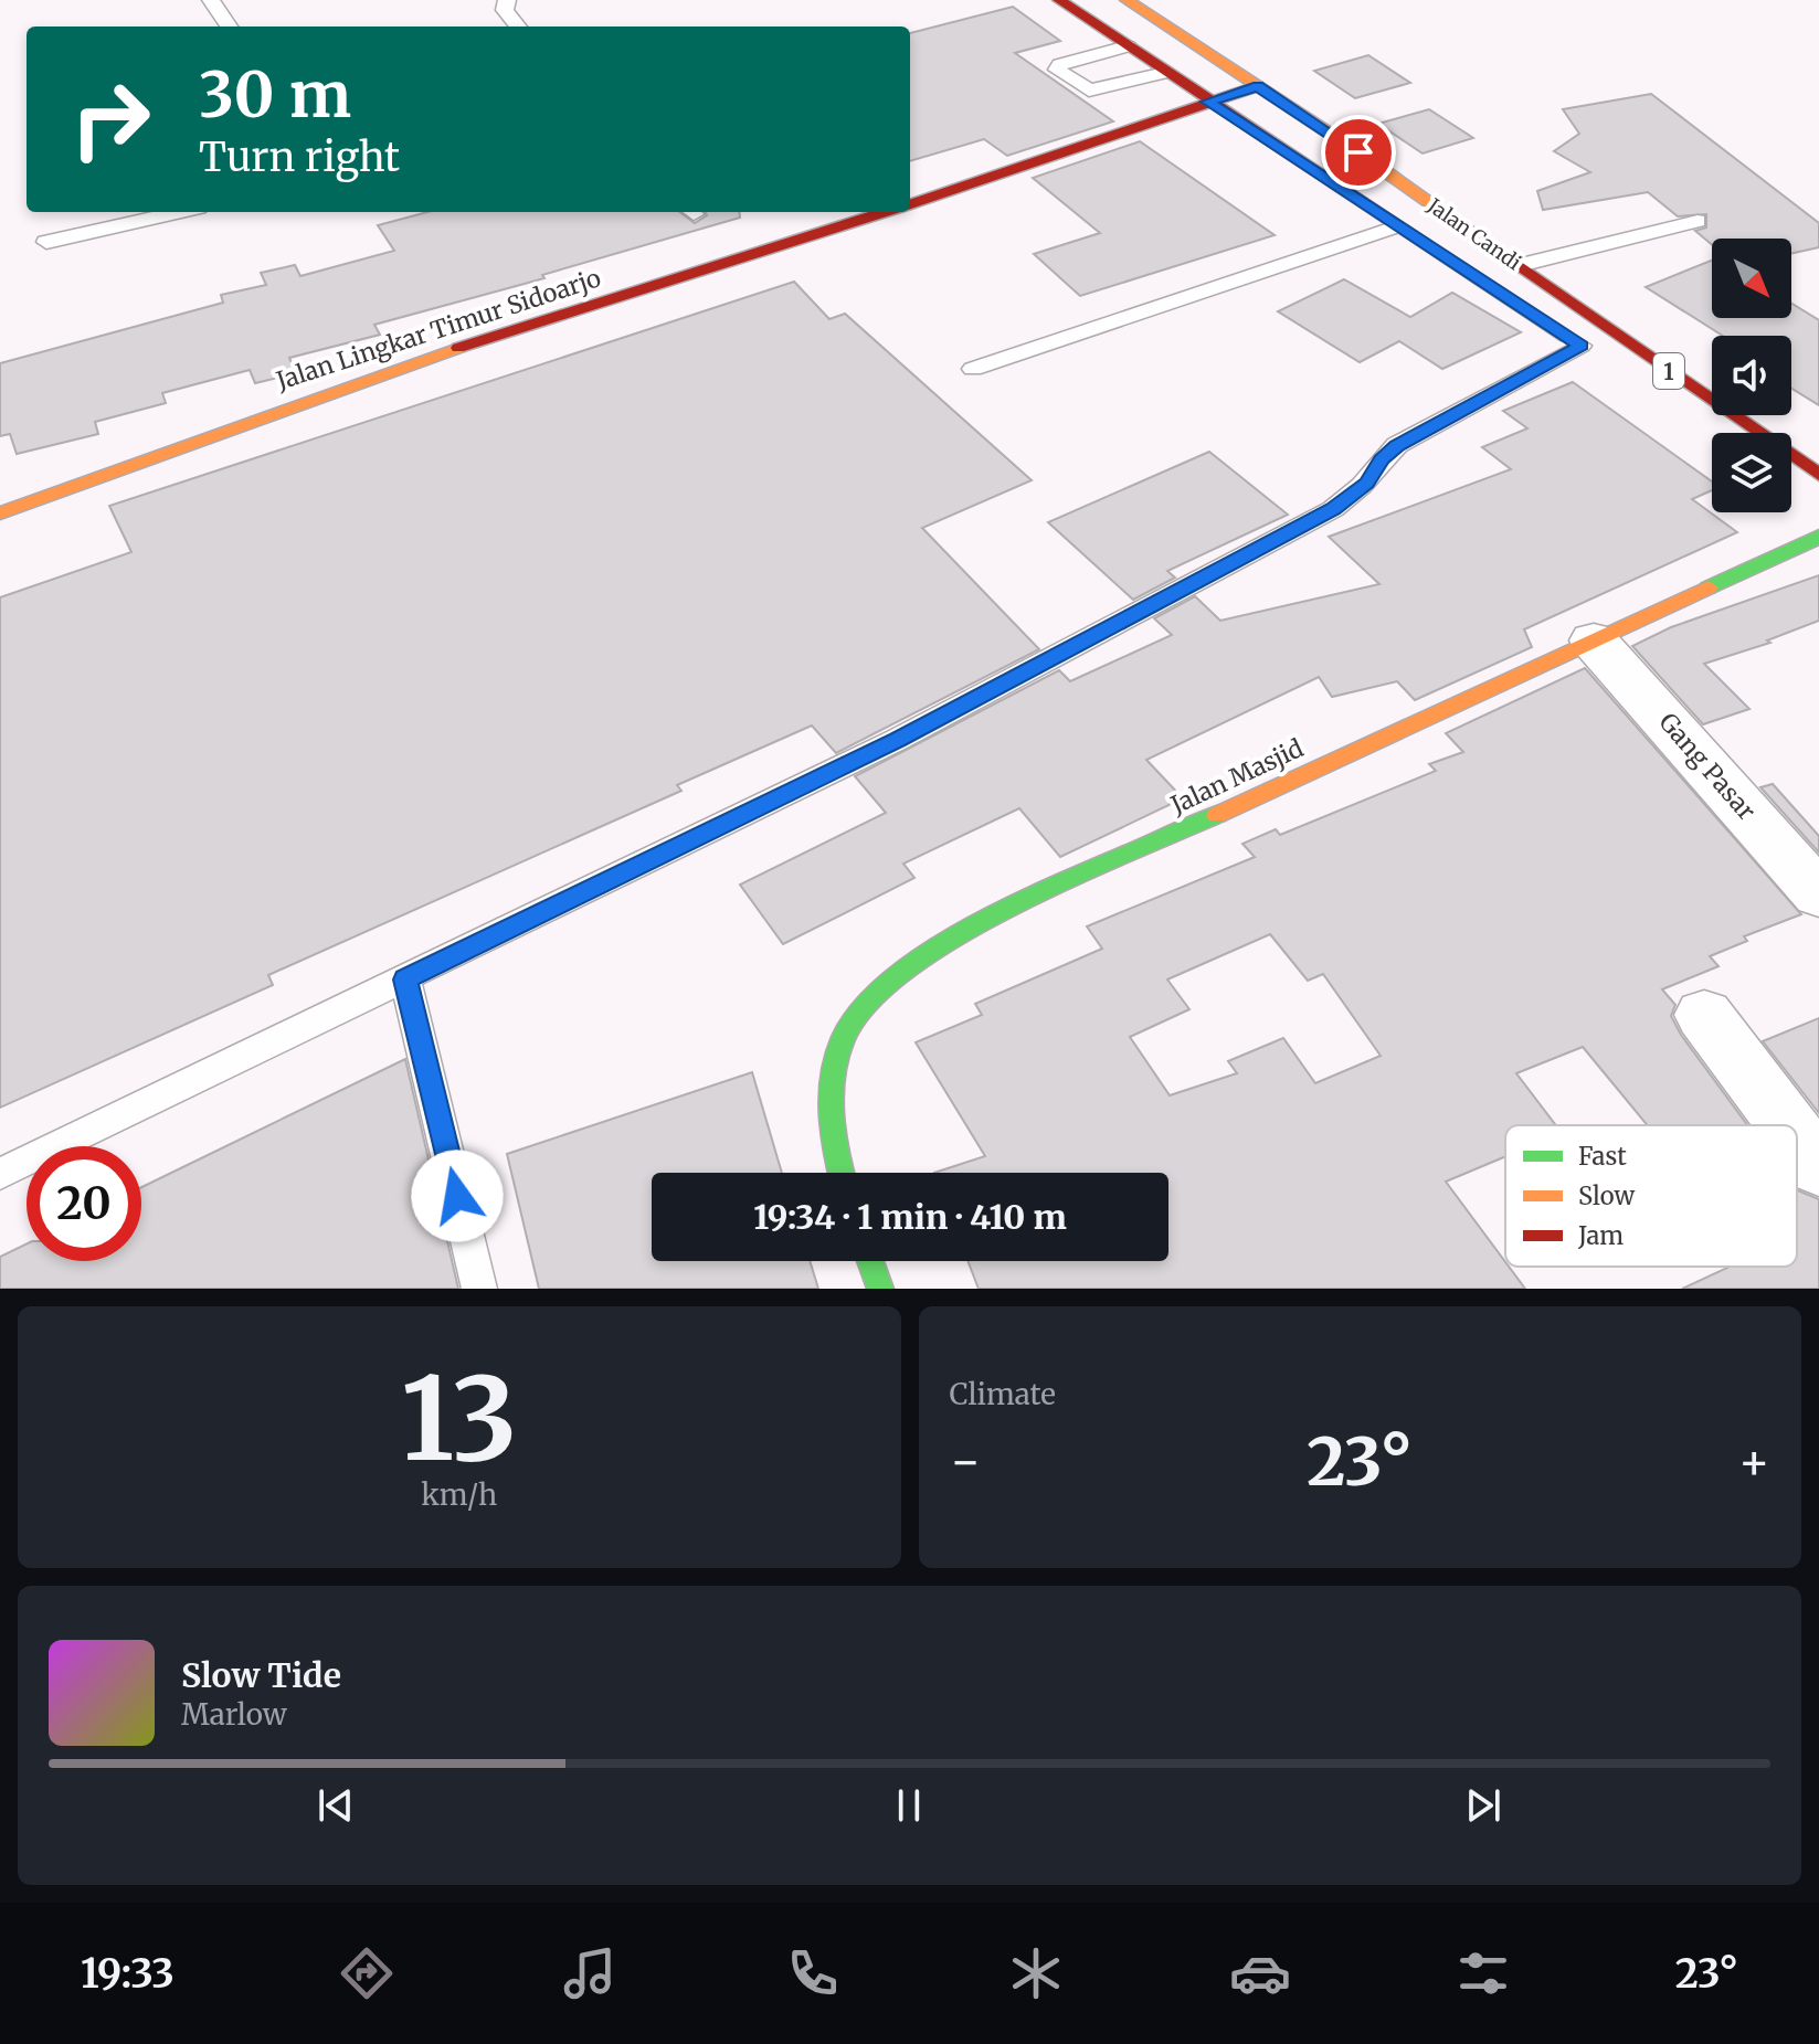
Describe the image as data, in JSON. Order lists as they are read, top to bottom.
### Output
{
  "streets": {
    "main road": [
      "Jalan Candi",
      "Jalan Lingkar Timur Sidoarjo",
      "1",
      "Jalan Masjid"
    ],
    "street": ["Gang Pasar"]
  },
  "crossings": [
    ["Gang Pasar", "Jalan Masjid"]
  ],
  "legend": ["Fast", "Slow", "Jam"],
  "north": "bottom right",
  "page": {
    "turn": ["30 m", "Turn right"],
    "limit": "20",
    "trip": "19:34 · 1 min · 410 m",
    "tile": [
      ["13", "km/h"],
      "Climate"
    ],
    "heat": ["−", "23°", "+"],
    "song": ["Slow Tide", "Marlow"],
    "tabs": ["19:33", "23°"]
  }
}
